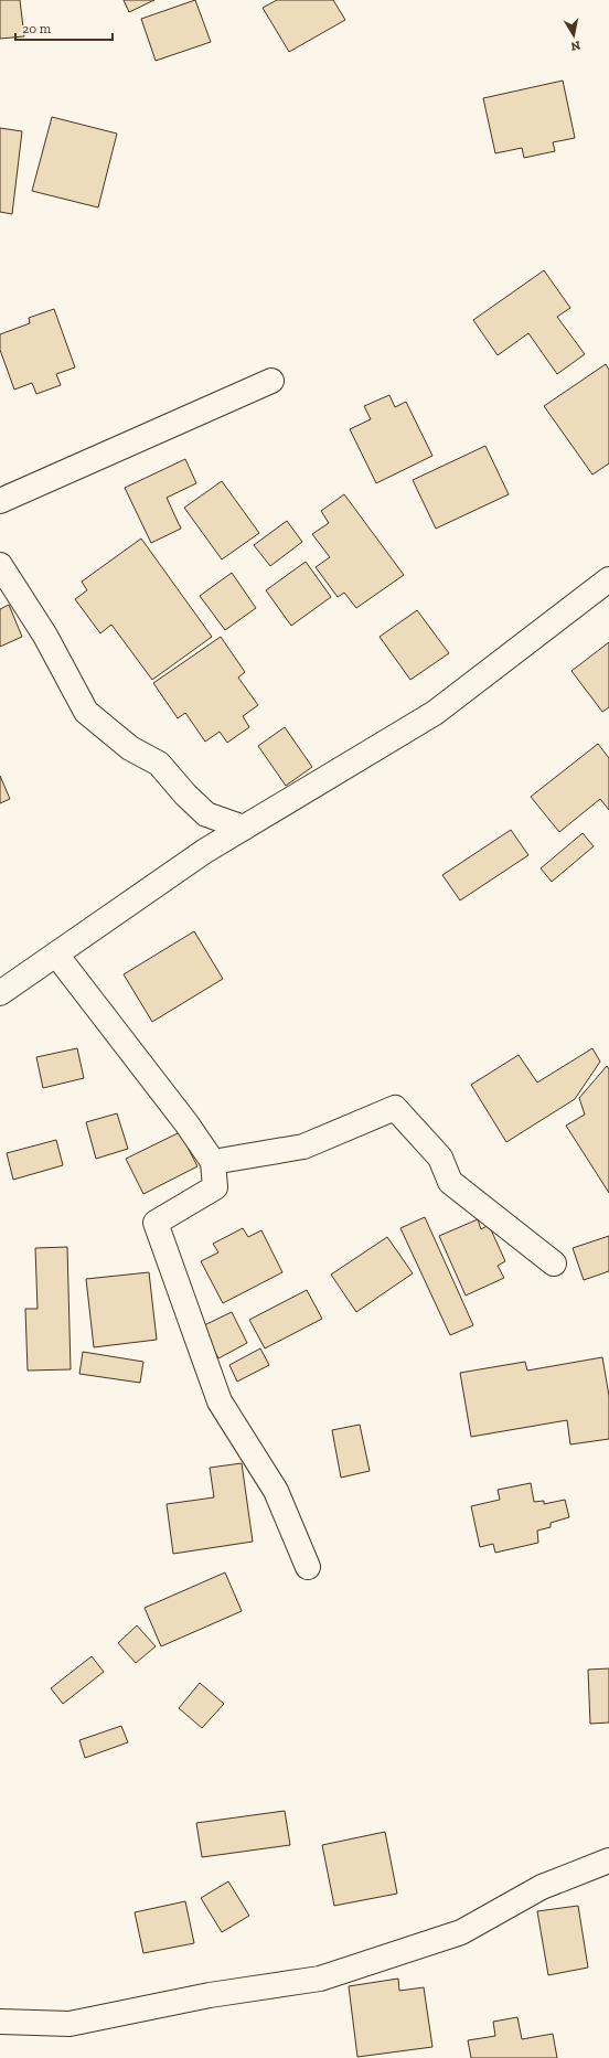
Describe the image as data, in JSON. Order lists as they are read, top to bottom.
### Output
{
  "scale_bar": "20 m",
  "north": "bottom"
}
